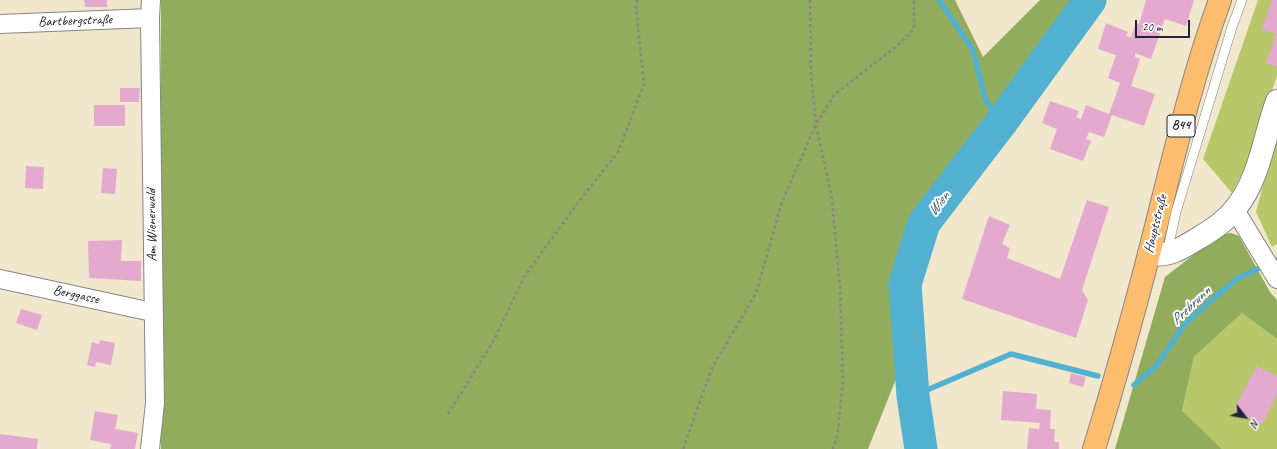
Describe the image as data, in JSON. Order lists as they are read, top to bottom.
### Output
{
  "streets": {
    "main road": ["B44", "Hauptstraße"],
    "street": ["Bartbergstraße", "Am Wienerwald", "Berggasse"]
  },
  "crossings": [
    ["Bartbergstraße", "Am Wienerwald"],
    ["Am Wienerwald", "Berggasse"]
  ],
  "water": ["Wien", "Prebrunn"],
  "scale_bar": "20 m",
  "north": "bottom right"
}
